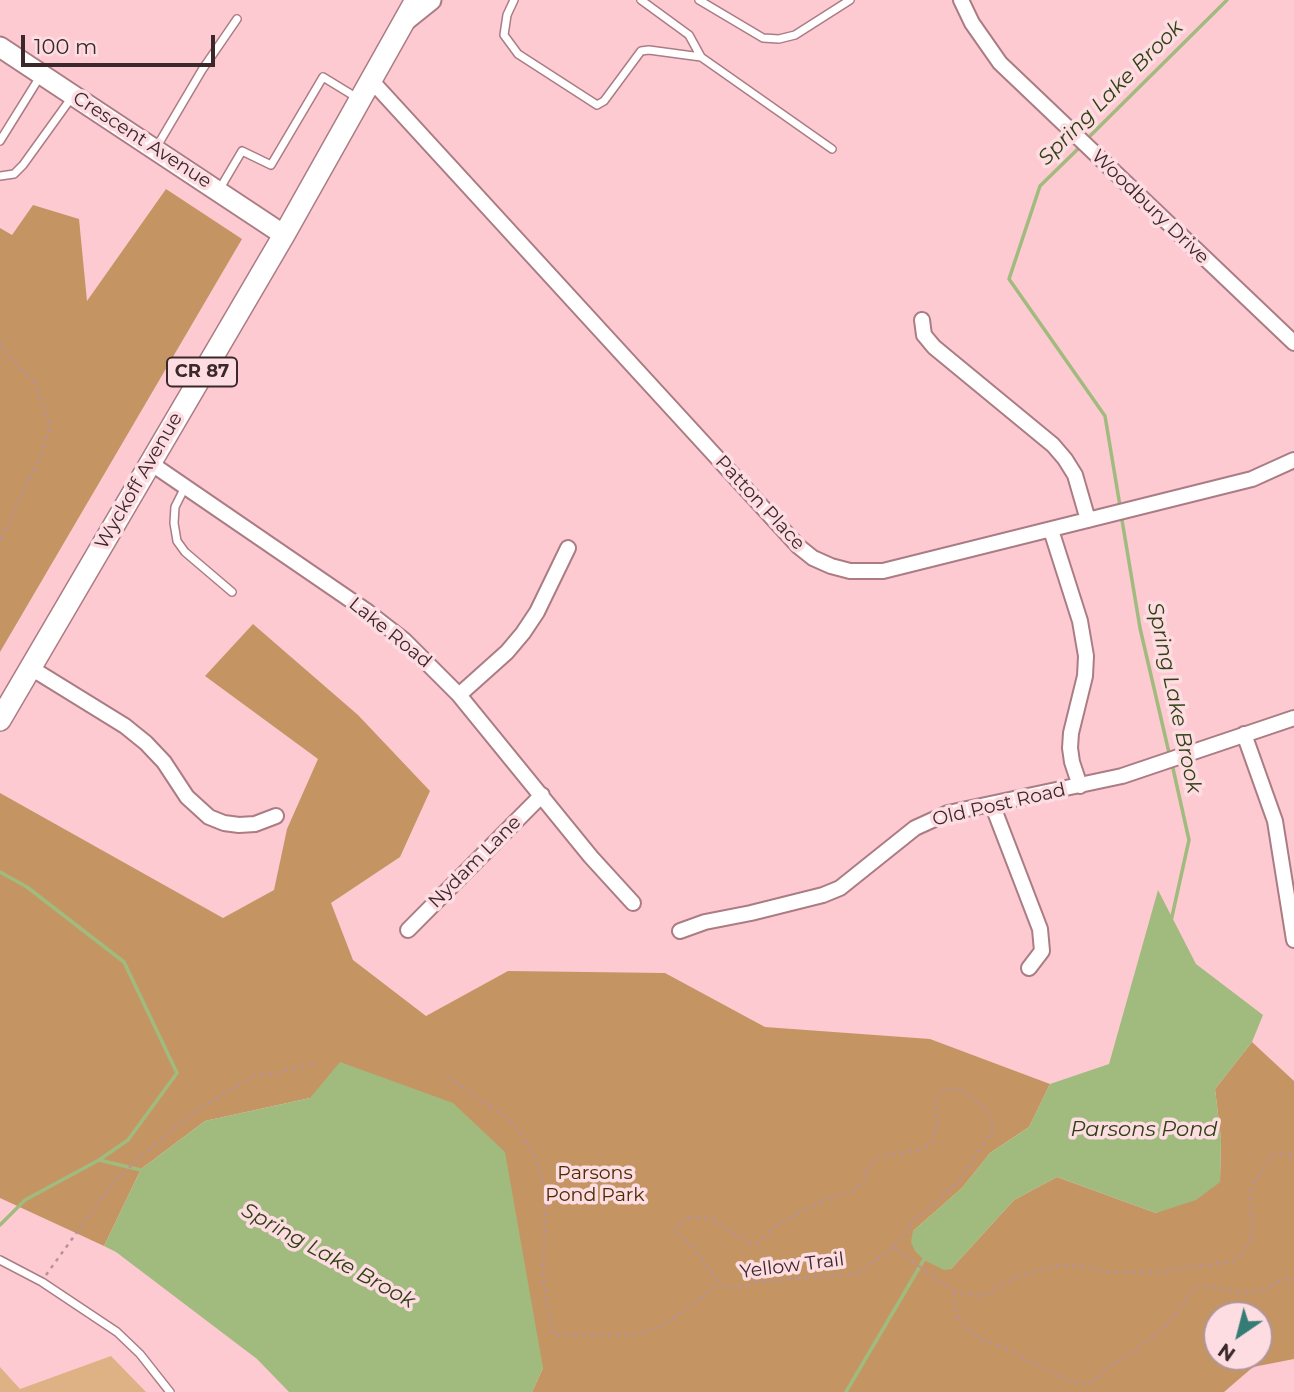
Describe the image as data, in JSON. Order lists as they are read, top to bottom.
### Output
{
  "streets": {
    "main road": ["CR 87", "Wyckoff Avenue"],
    "street": [
      "Crescent Avenue",
      "Woodbury Drive",
      "Patton Place",
      "Lake Road",
      "Old Post Road",
      "Nydam Lane"
    ],
    "path": ["Yellow Trail"]
  },
  "crossings": [
    ["Crescent Avenue", "Wyckoff Avenue"],
    ["Wyckoff Avenue", "Patton Place"],
    ["Wyckoff Avenue", "Lake Road"],
    ["Lake Road", "Nydam Lane"]
  ],
  "water": ["Spring Lake Brook", "Parsons Pond"],
  "parks": ["Parsons Pond Park"],
  "scale_bar": "100 m",
  "north": "bottom left"
}
